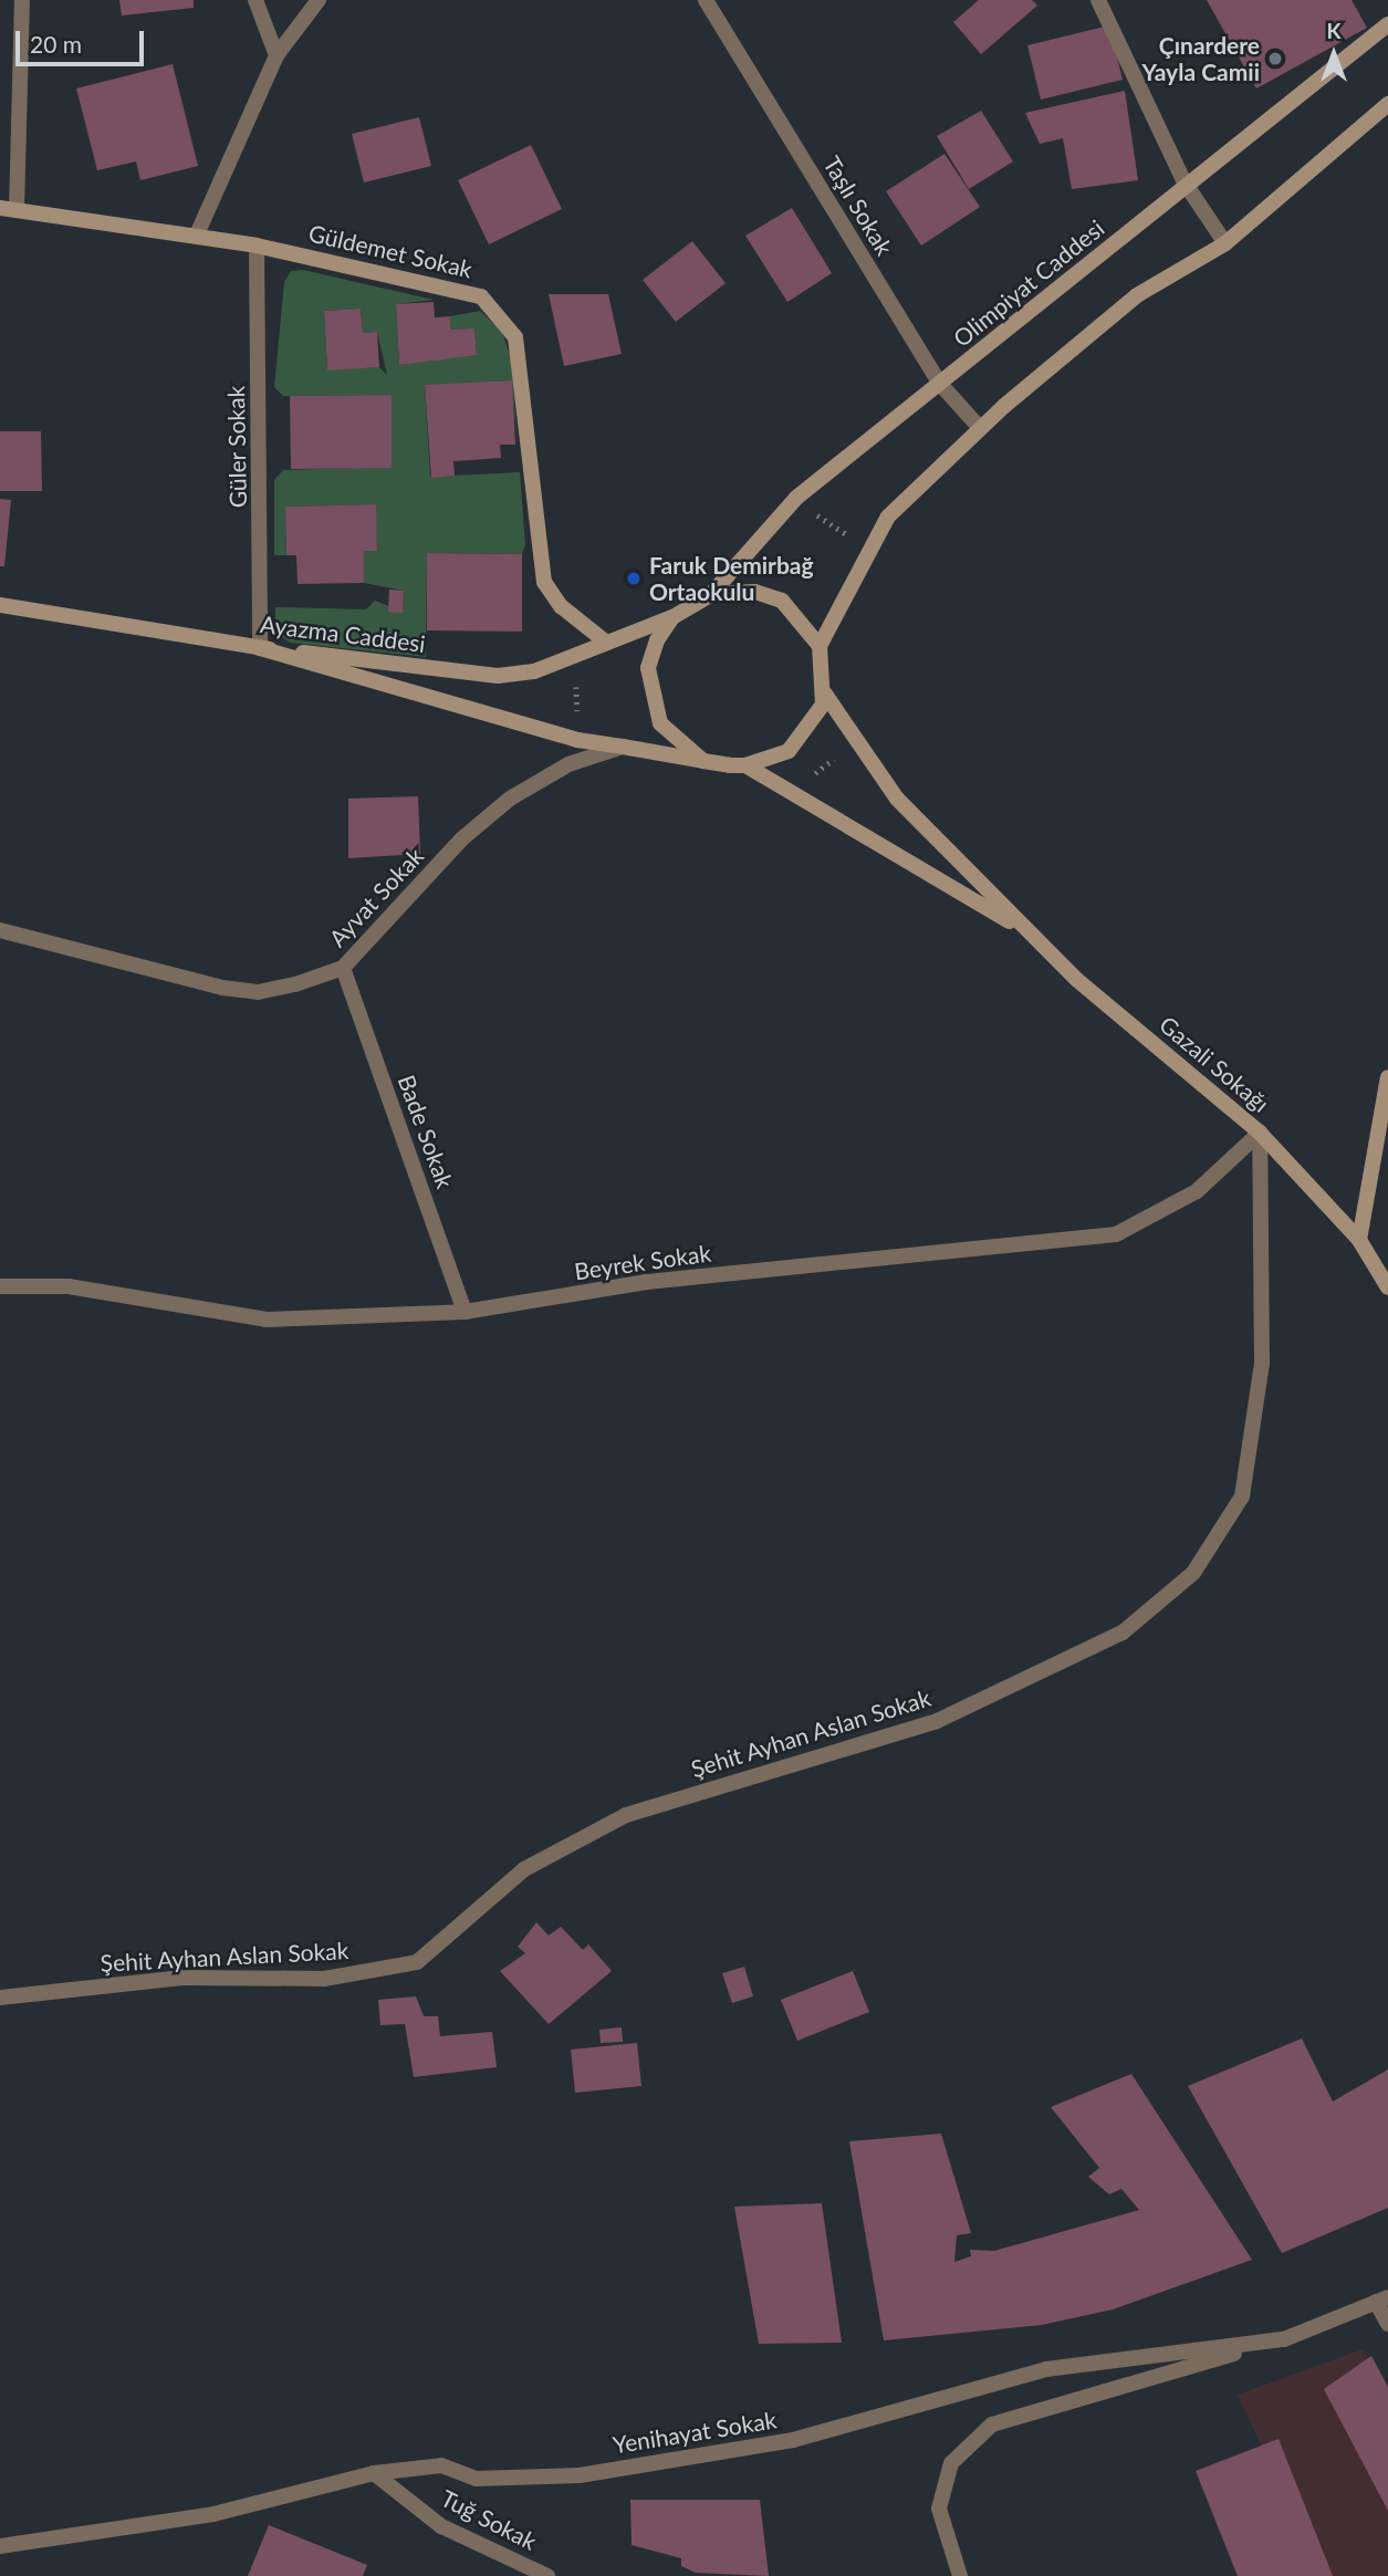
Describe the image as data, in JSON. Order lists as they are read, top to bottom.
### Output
{
  "streets": {
    "street": [
      "Taşlı Sokak",
      "Güldemet Sokak",
      "Olimpiyat Caddesi",
      "Güler Sokak",
      "Ayazma Caddesi",
      "Ayvat Sokak",
      "Gazali Sokağı",
      "Bade Sokak",
      "Beyrek Sokak",
      "Şehit Ayhan Aslan Sokak",
      "Yenihayat Sokak",
      "Tuğ Sokak"
    ]
  },
  "crossings": [
    ["Taşlı Sokak", "Olimpiyat Caddesi"],
    ["Güldemet Sokak", "Güler Sokak"],
    ["Güldemet Sokak", "Ayazma Caddesi"],
    ["Olimpiyat Caddesi", "Ayazma Caddesi"],
    ["Güler Sokak", "Ayazma Caddesi"],
    ["Ayvat Sokak", "Bade Sokak"],
    ["Gazali Sokağı", "Beyrek Sokak"],
    ["Gazali Sokağı", "Şehit Ayhan Aslan Sokak"],
    ["Bade Sokak", "Beyrek Sokak"],
    ["Beyrek Sokak", "Şehit Ayhan Aslan Sokak"],
    ["Yenihayat Sokak", "Tuğ Sokak"]
  ],
  "places": ["Çınardere Yayla Camii", "Faruk Demirbağ Ortaokulu"],
  "scale_bar": "20 m",
  "north": "top"
}
